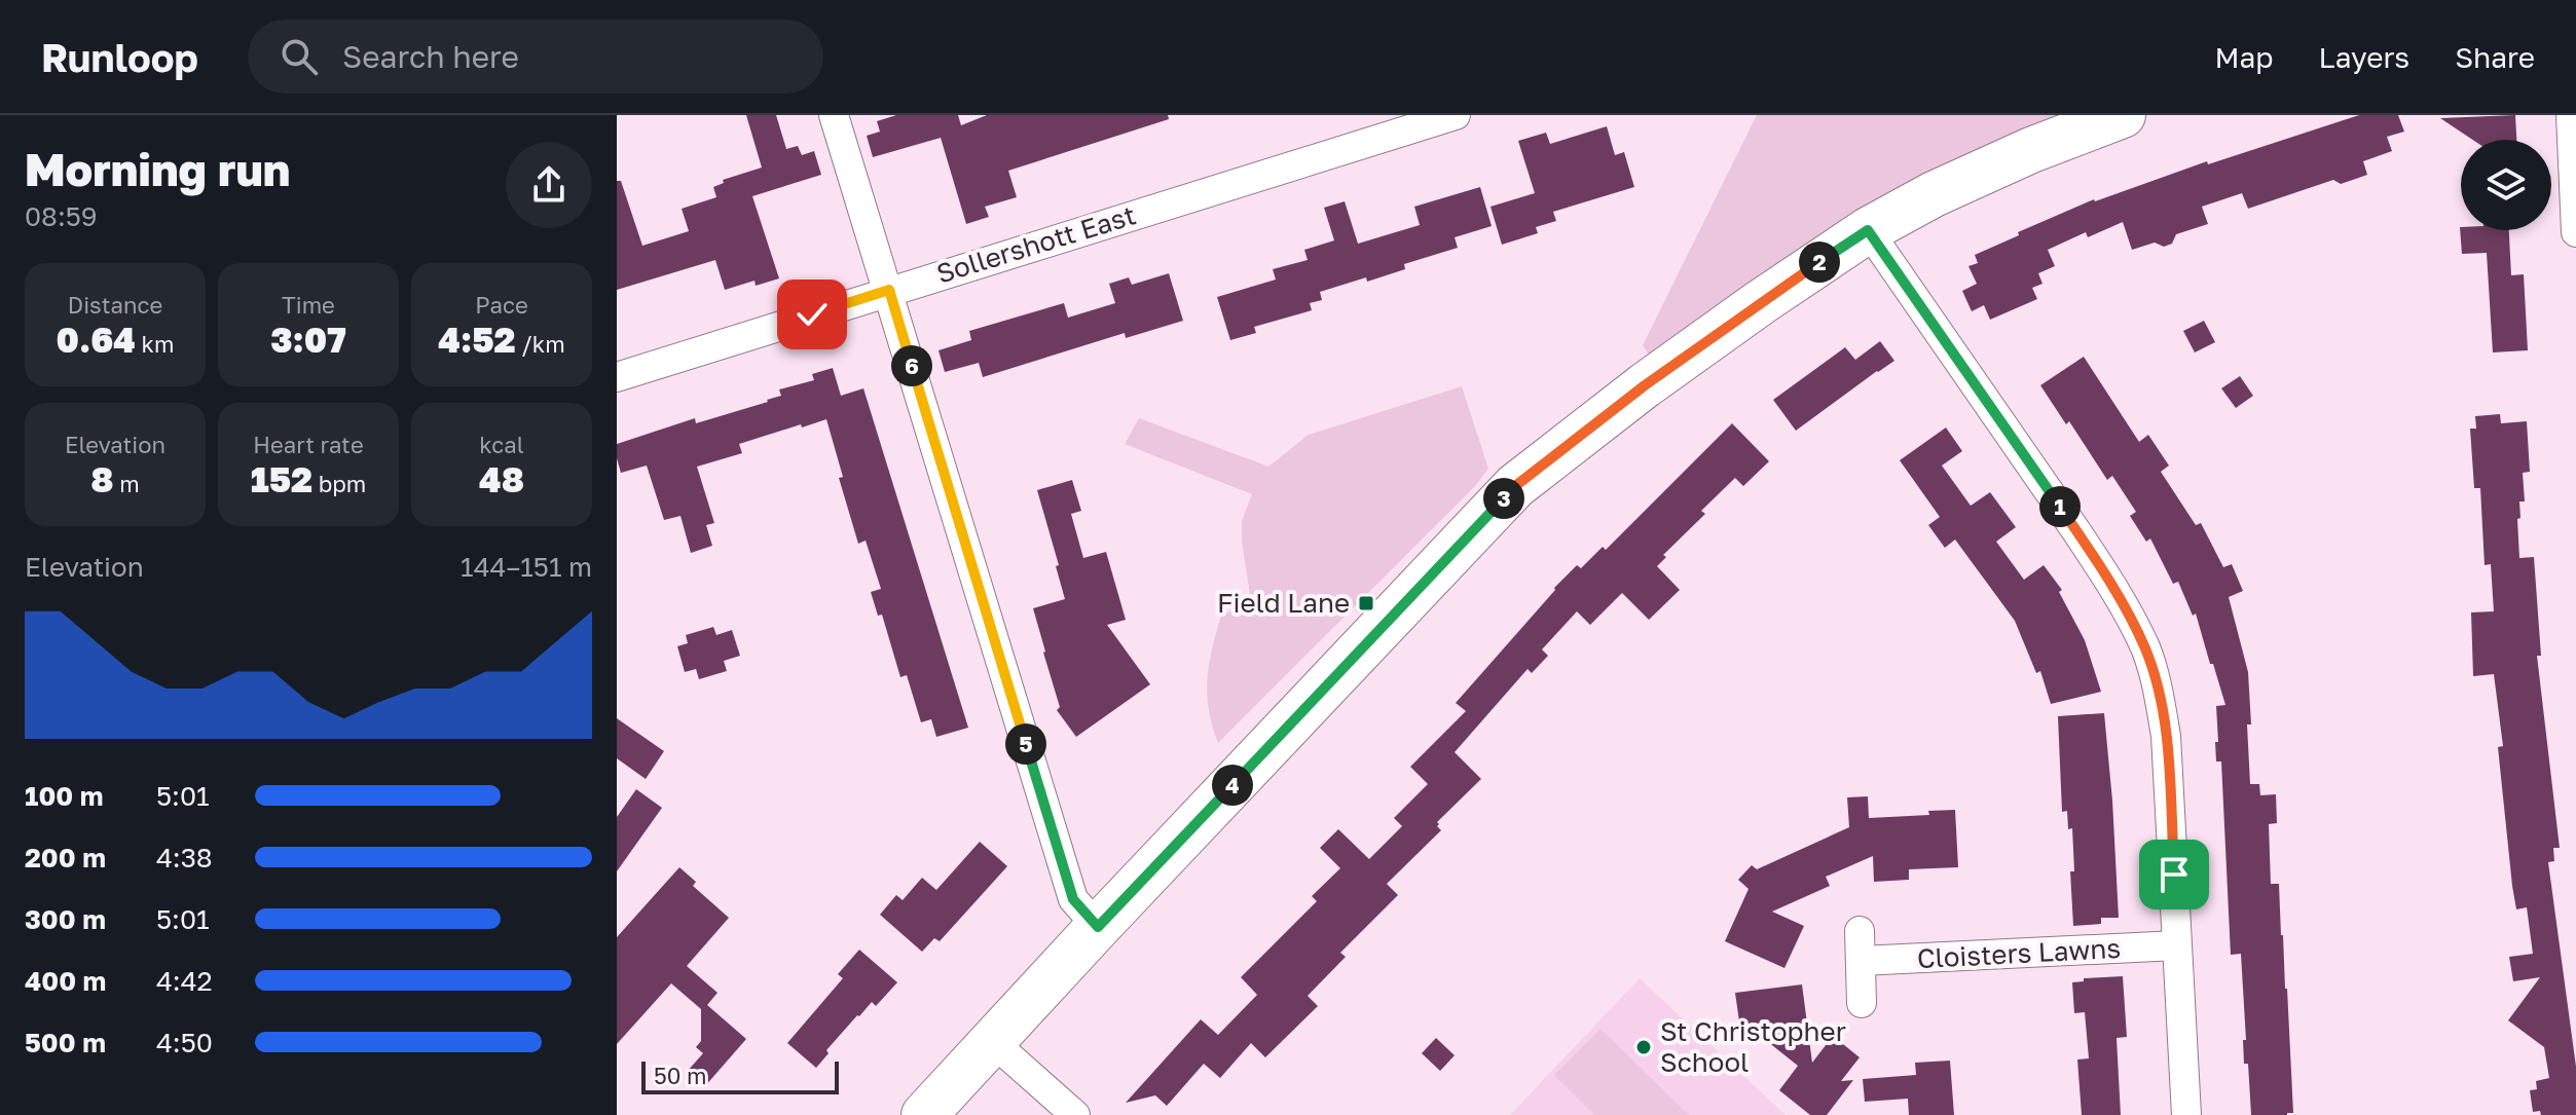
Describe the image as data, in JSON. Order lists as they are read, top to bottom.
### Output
{
  "streets": {
    "street": ["Sollershott East", "Cloisters Lawns"]
  },
  "places": {
    "transit": ["Field Lane"],
    "other": ["St Christopher School"]
  },
  "scale_bar": "50 m",
  "page": {
    "header": "Runloop",
    "search": "Search here",
    "nav": ["Map", "Layers", "Share"],
    "heading": ["Morning run", "08:59"],
    "pins": [
      "2",
      "6",
      "3",
      "1",
      "5",
      "4"
    ],
    "stats": [
      ["Distance", "0.64 km"],
      ["Time", "3:07"],
      ["Pace", "4:52 /km"],
      ["Elevation", "8 m"],
      ["Heart rate", "152 bpm"],
      ["kcal", "48"]
    ],
    "chart": ["Elevation", "144–151 m"],
    "list": [
      {
        "name": "100 m",
        "note": "5:01"
      },
      {
        "name": "200 m",
        "note": "4:38"
      },
      {
        "name": "300 m",
        "note": "5:01"
      },
      {
        "name": "400 m",
        "note": "4:42"
      },
      {
        "name": "500 m",
        "note": "4:50"
      }
    ],
    "scale": "50 m"
  }
}
